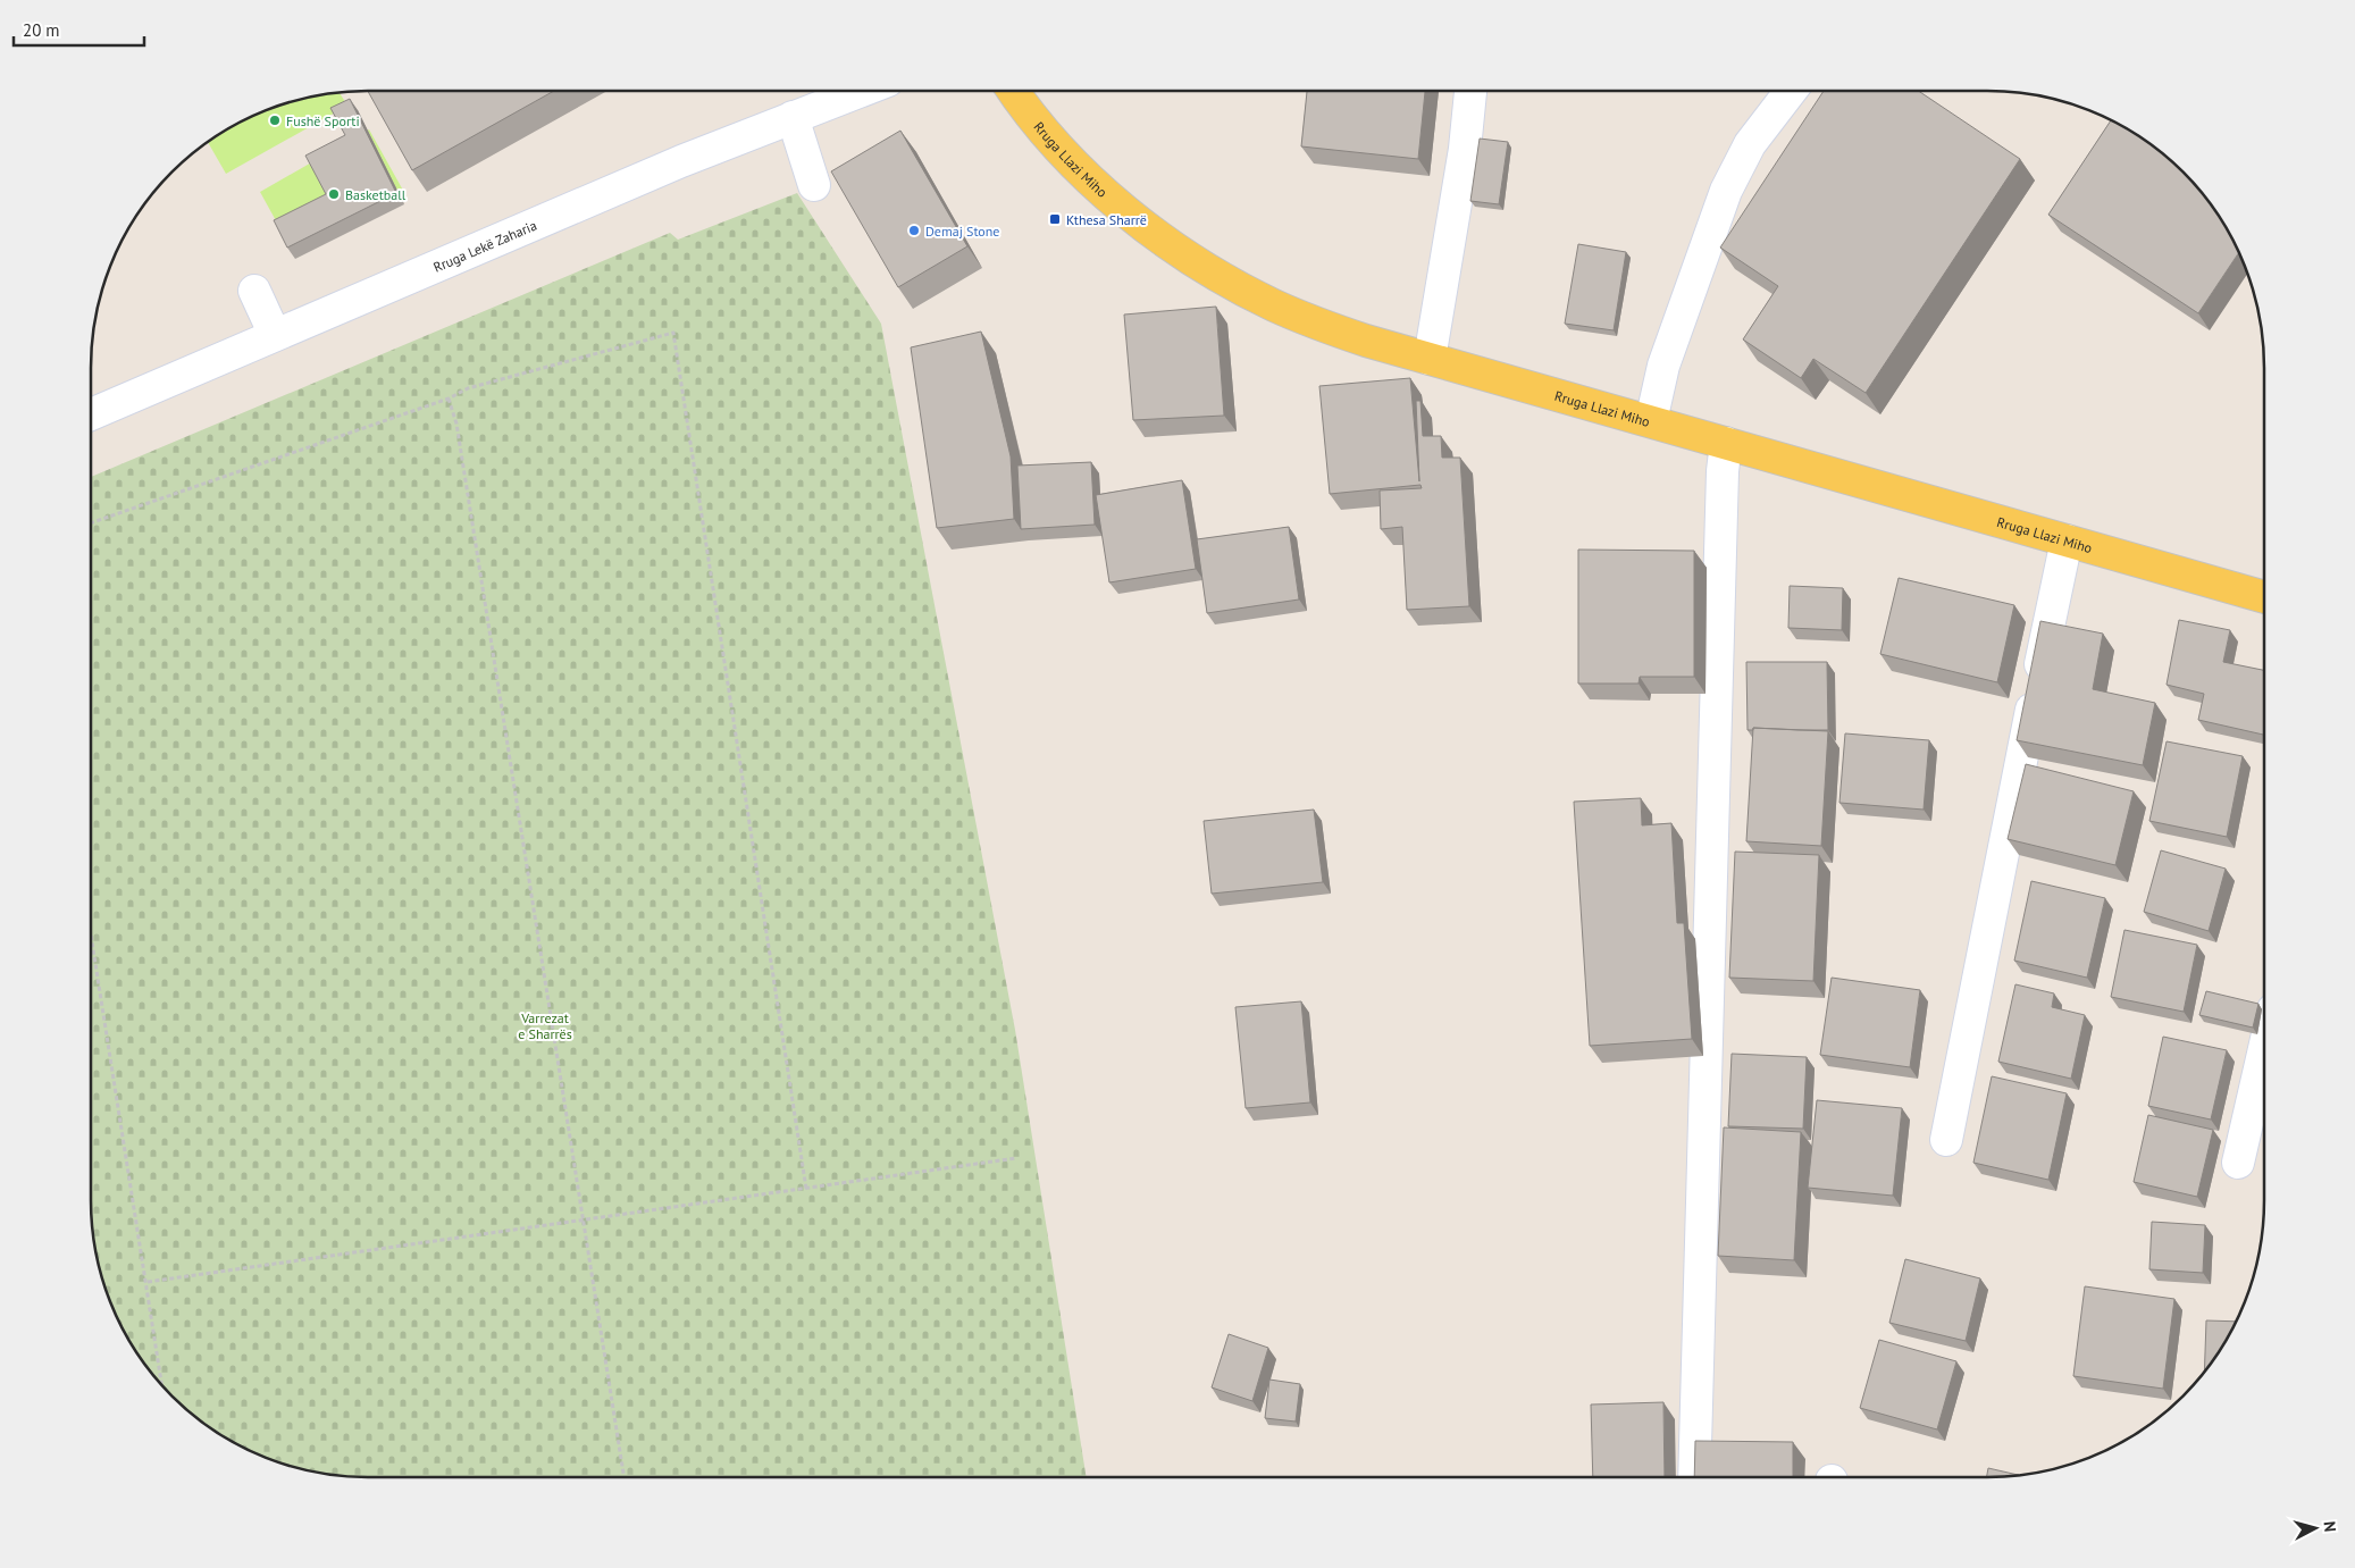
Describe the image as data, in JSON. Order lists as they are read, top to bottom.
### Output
{
  "streets": {
    "main road": ["Rruga Llazi Miho"],
    "street": ["Rruga Lekë Zaharia"]
  },
  "parks": ["Varrezat e Sharrës"],
  "places": {
    "other": ["Fushë Sporti", "Basketball", "Demaj Stone"],
    "transit": ["Kthesa Sharrë"]
  },
  "scale_bar": "20 m",
  "north": "right"
}
